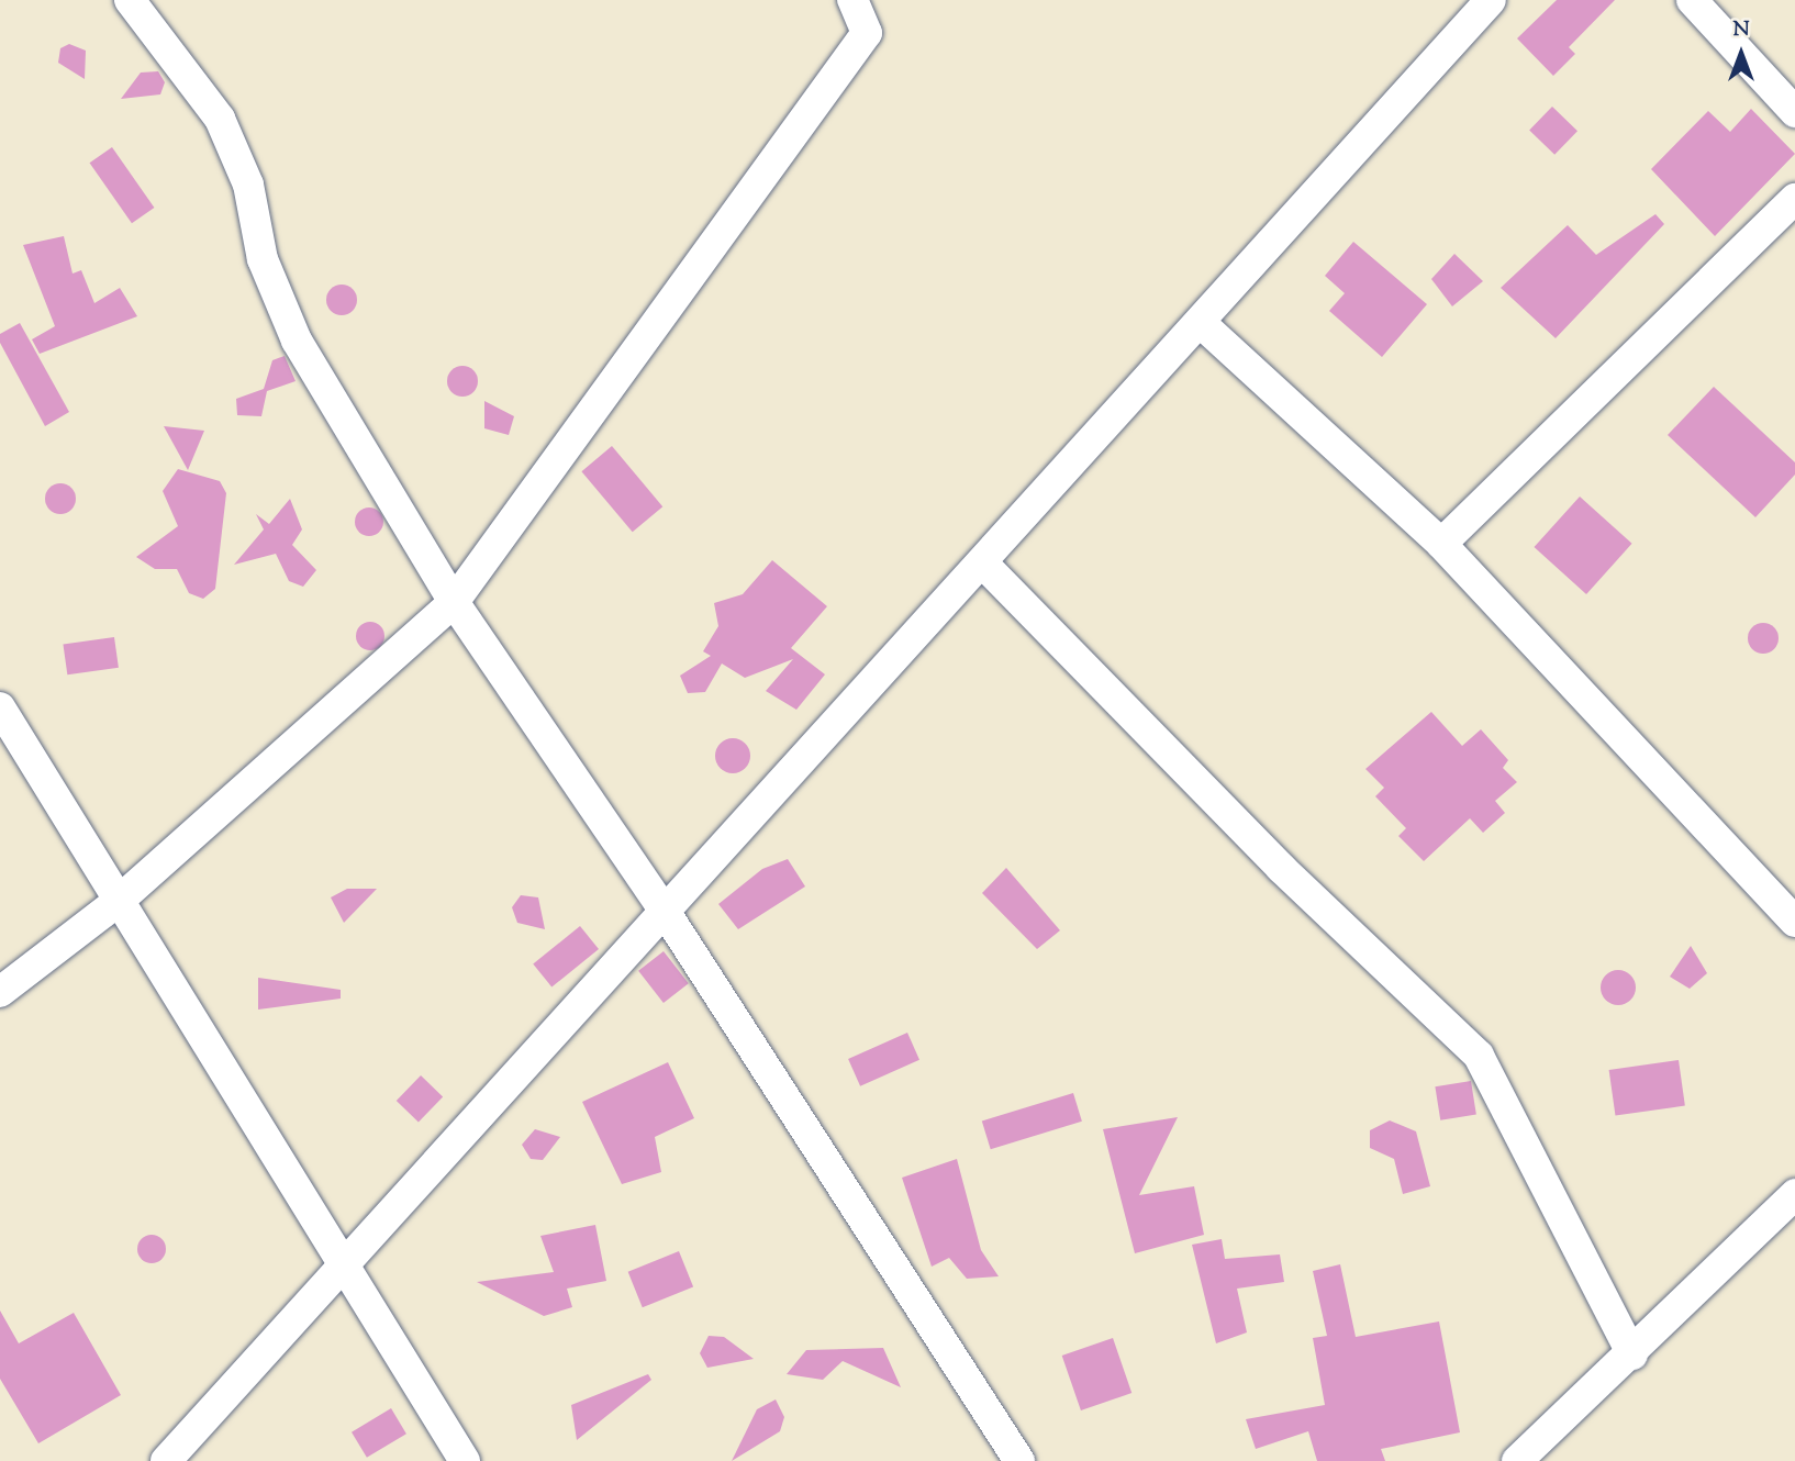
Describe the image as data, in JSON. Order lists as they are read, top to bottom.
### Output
{
  "north": "top"
}
